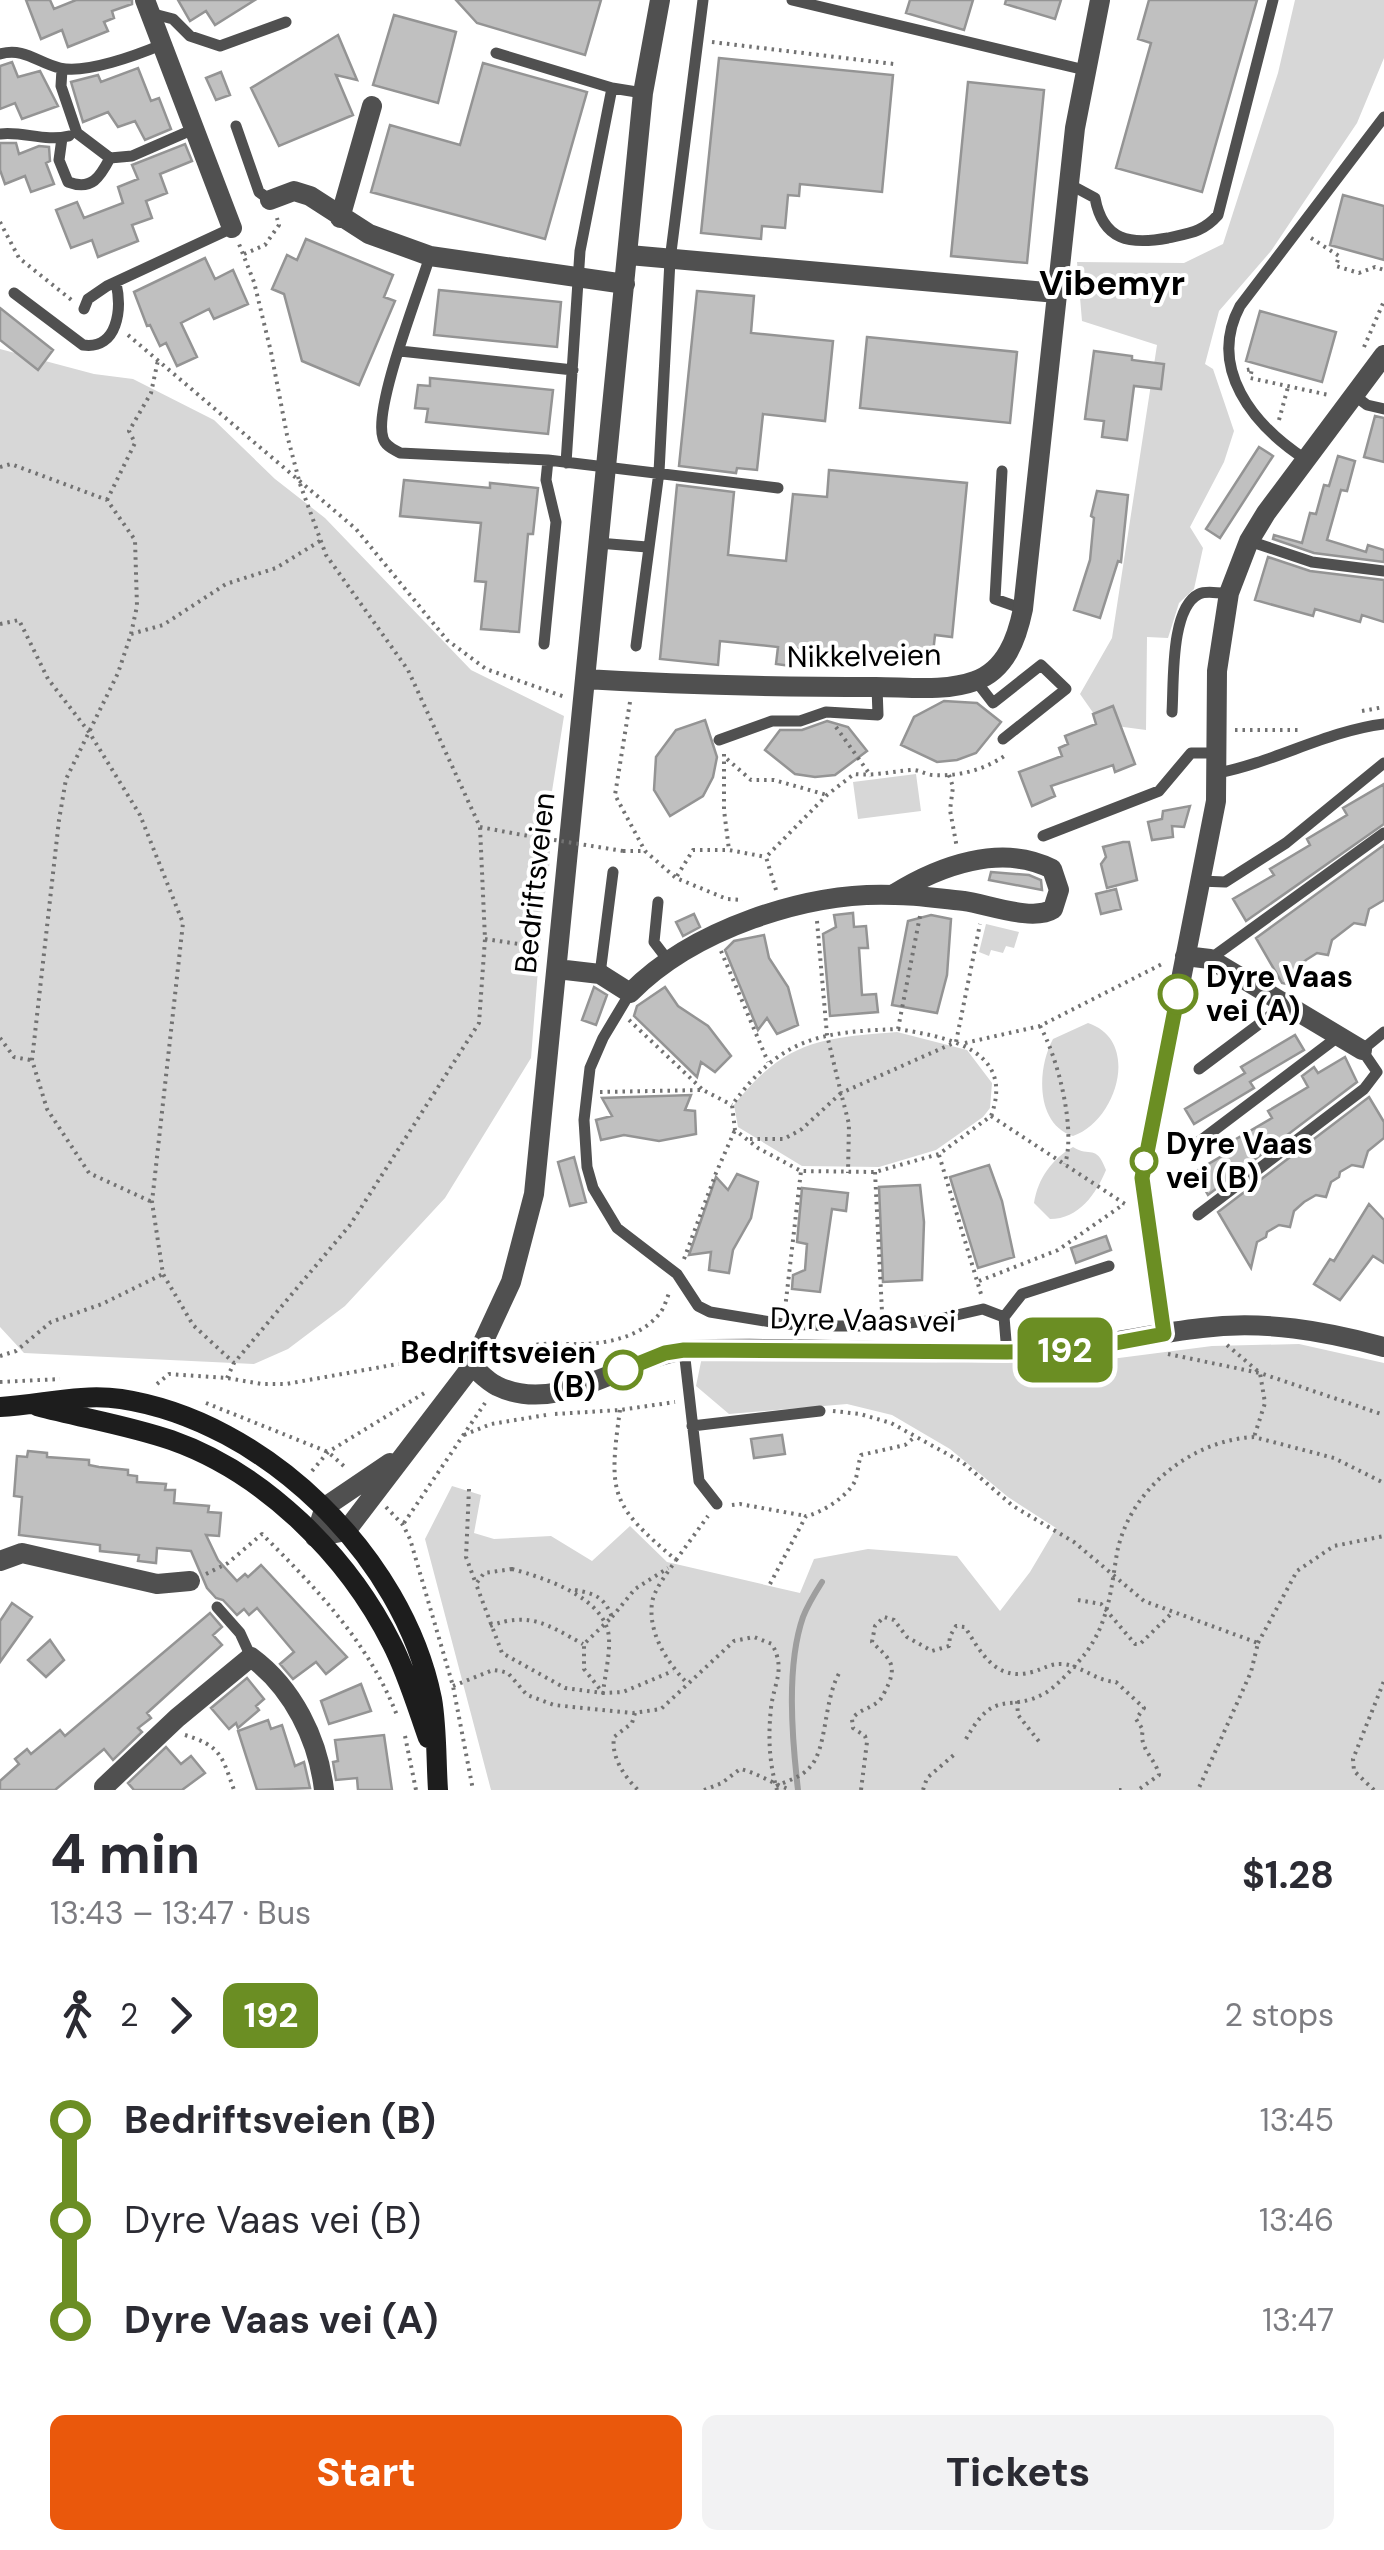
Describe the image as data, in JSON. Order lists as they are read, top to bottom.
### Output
{
  "streets": {
    "street": ["Nikkelveien", "Bedriftsveien", "Dyre Vaas vei"]
  },
  "crossings": [
    ["Nikkelveien", "Bedriftsveien"]
  ],
  "districts": ["Vibemyr"],
  "places": ["Dyre Vaas vei (A)", "Dyre Vaas vei (B)", "Bedriftsveien (B)"],
  "lines": ["bus line 192"],
  "page": {
    "on_map": "192",
    "heading": ["4 min", "13:43 – 13:47 · Bus", "$1.28"],
    "legs": ["2", "192", "2 stops"],
    "list": [
      {
        "name": "Bedriftsveien (B)",
        "value": "13:45"
      },
      {
        "name": "Dyre Vaas vei (B)",
        "value": "13:46"
      },
      {
        "name": "Dyre Vaas vei (A)",
        "value": "13:47"
      }
    ],
    "buttons": ["Start", "Tickets"]
  }
}
